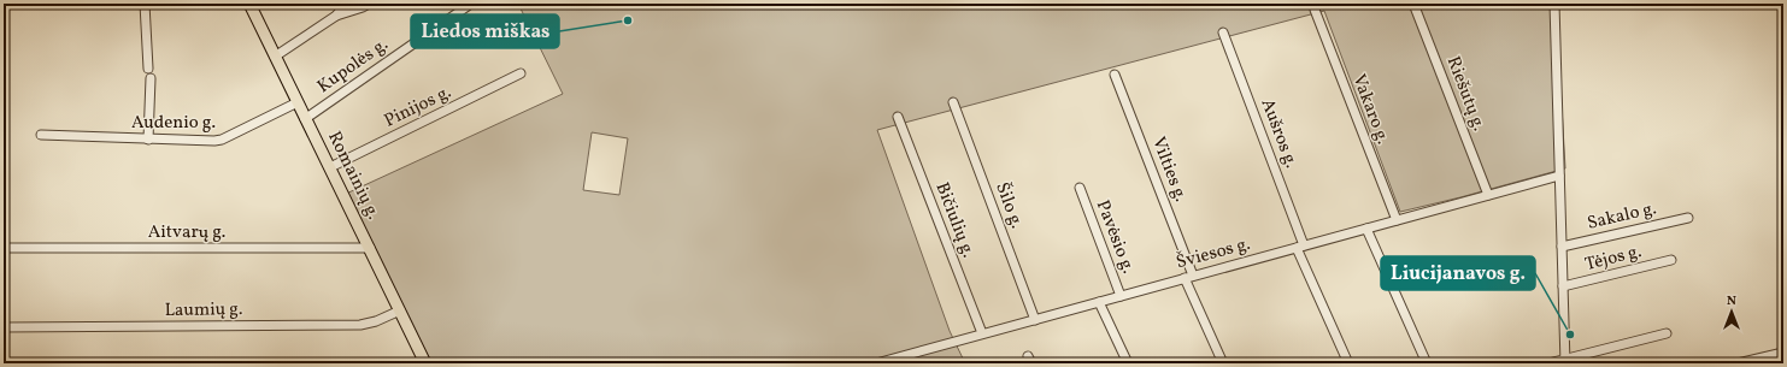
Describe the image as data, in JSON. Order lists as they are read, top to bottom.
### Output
{
  "streets": {
    "main road": ["Romainių g."],
    "street": [
      "Kupolės g.",
      "Riešutų g.",
      "Pinijos g.",
      "Vakaro g.",
      "Audenio g.",
      "Aušros g.",
      "Vilties g.",
      "Šilo g.",
      "Sakalo g.",
      "Bičiulių g.",
      "Aitvarų g.",
      "Pavėsio g.",
      "Šviesos g.",
      "Tėjos g.",
      "Laumių g."
    ]
  },
  "crossings": [
    ["Kupolės g.", "Romainių g."],
    ["Riešutų g.", "Šviesos g."],
    ["Pinijos g.", "Romainių g."],
    ["Vakaro g.", "Šviesos g."],
    ["Audenio g.", "Romainių g."],
    ["Aušros g.", "Šviesos g."],
    ["Vilties g.", "Šviesos g."],
    ["Romainių g.", "Aitvarų g."],
    ["Romainių g.", "Laumių g."],
    ["Šilo g.", "Šviesos g."],
    ["Bičiulių g.", "Šviesos g."],
    ["Pavėsio g.", "Šviesos g."]
  ],
  "places": ["Liedos miškas", "Liucijanavos g."],
  "north": "top"
}
